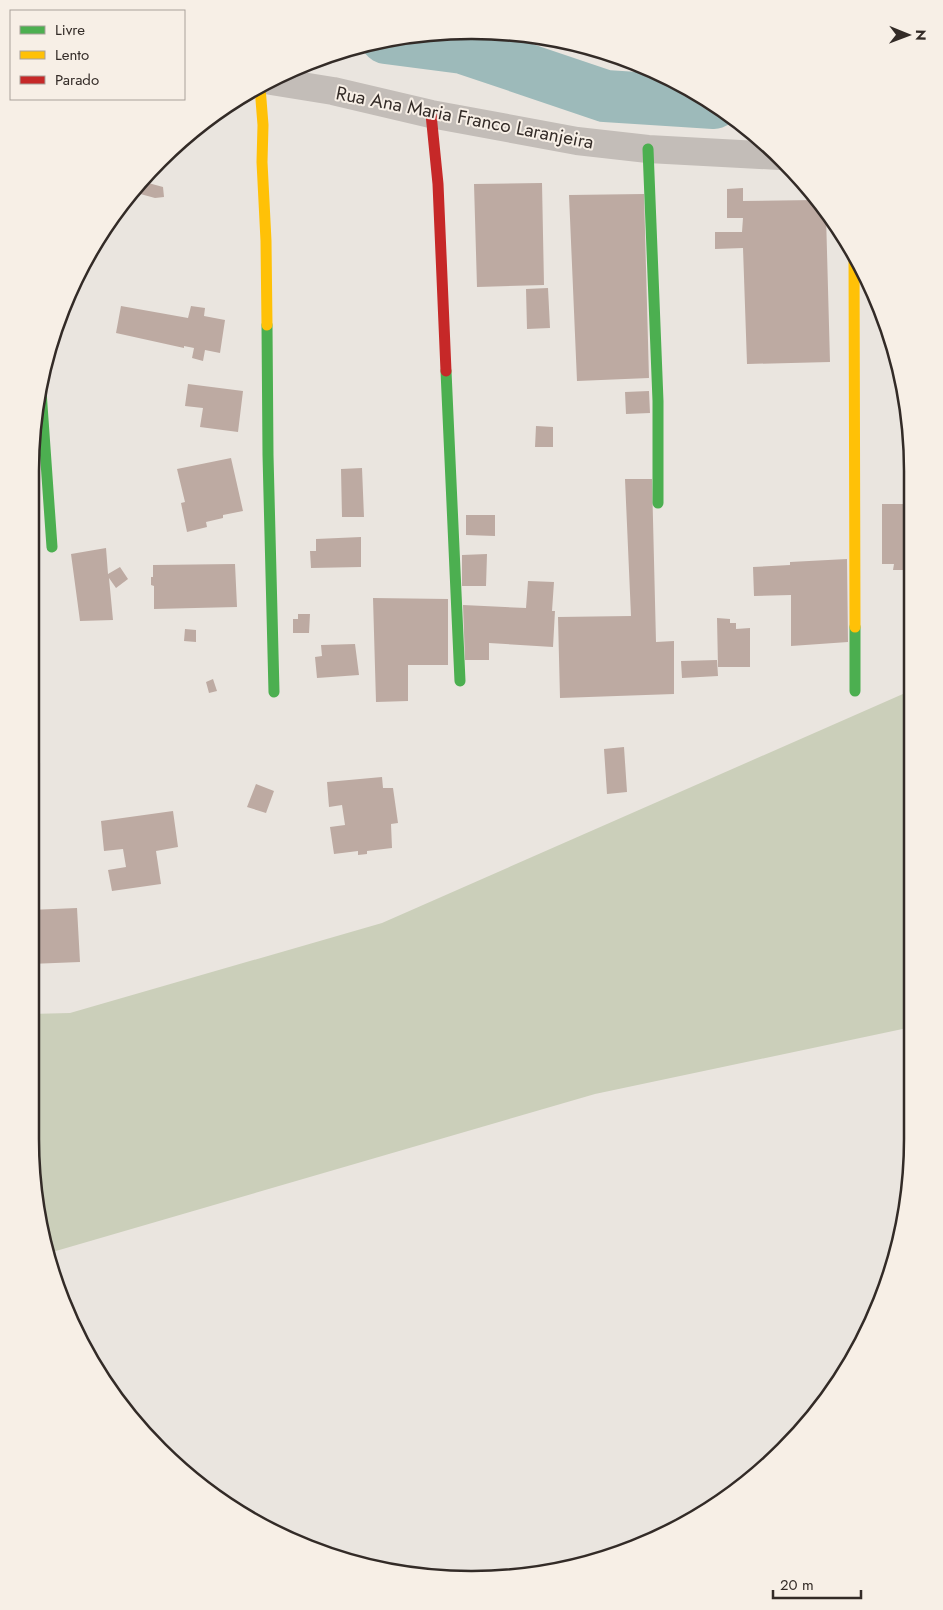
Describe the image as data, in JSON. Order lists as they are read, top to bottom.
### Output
{
  "streets": {
    "street": ["Rua Ana Maria Franco Laranjeira"]
  },
  "legend": ["Livre", "Lento", "Parado"],
  "scale_bar": "20 m",
  "north": "right"
}
